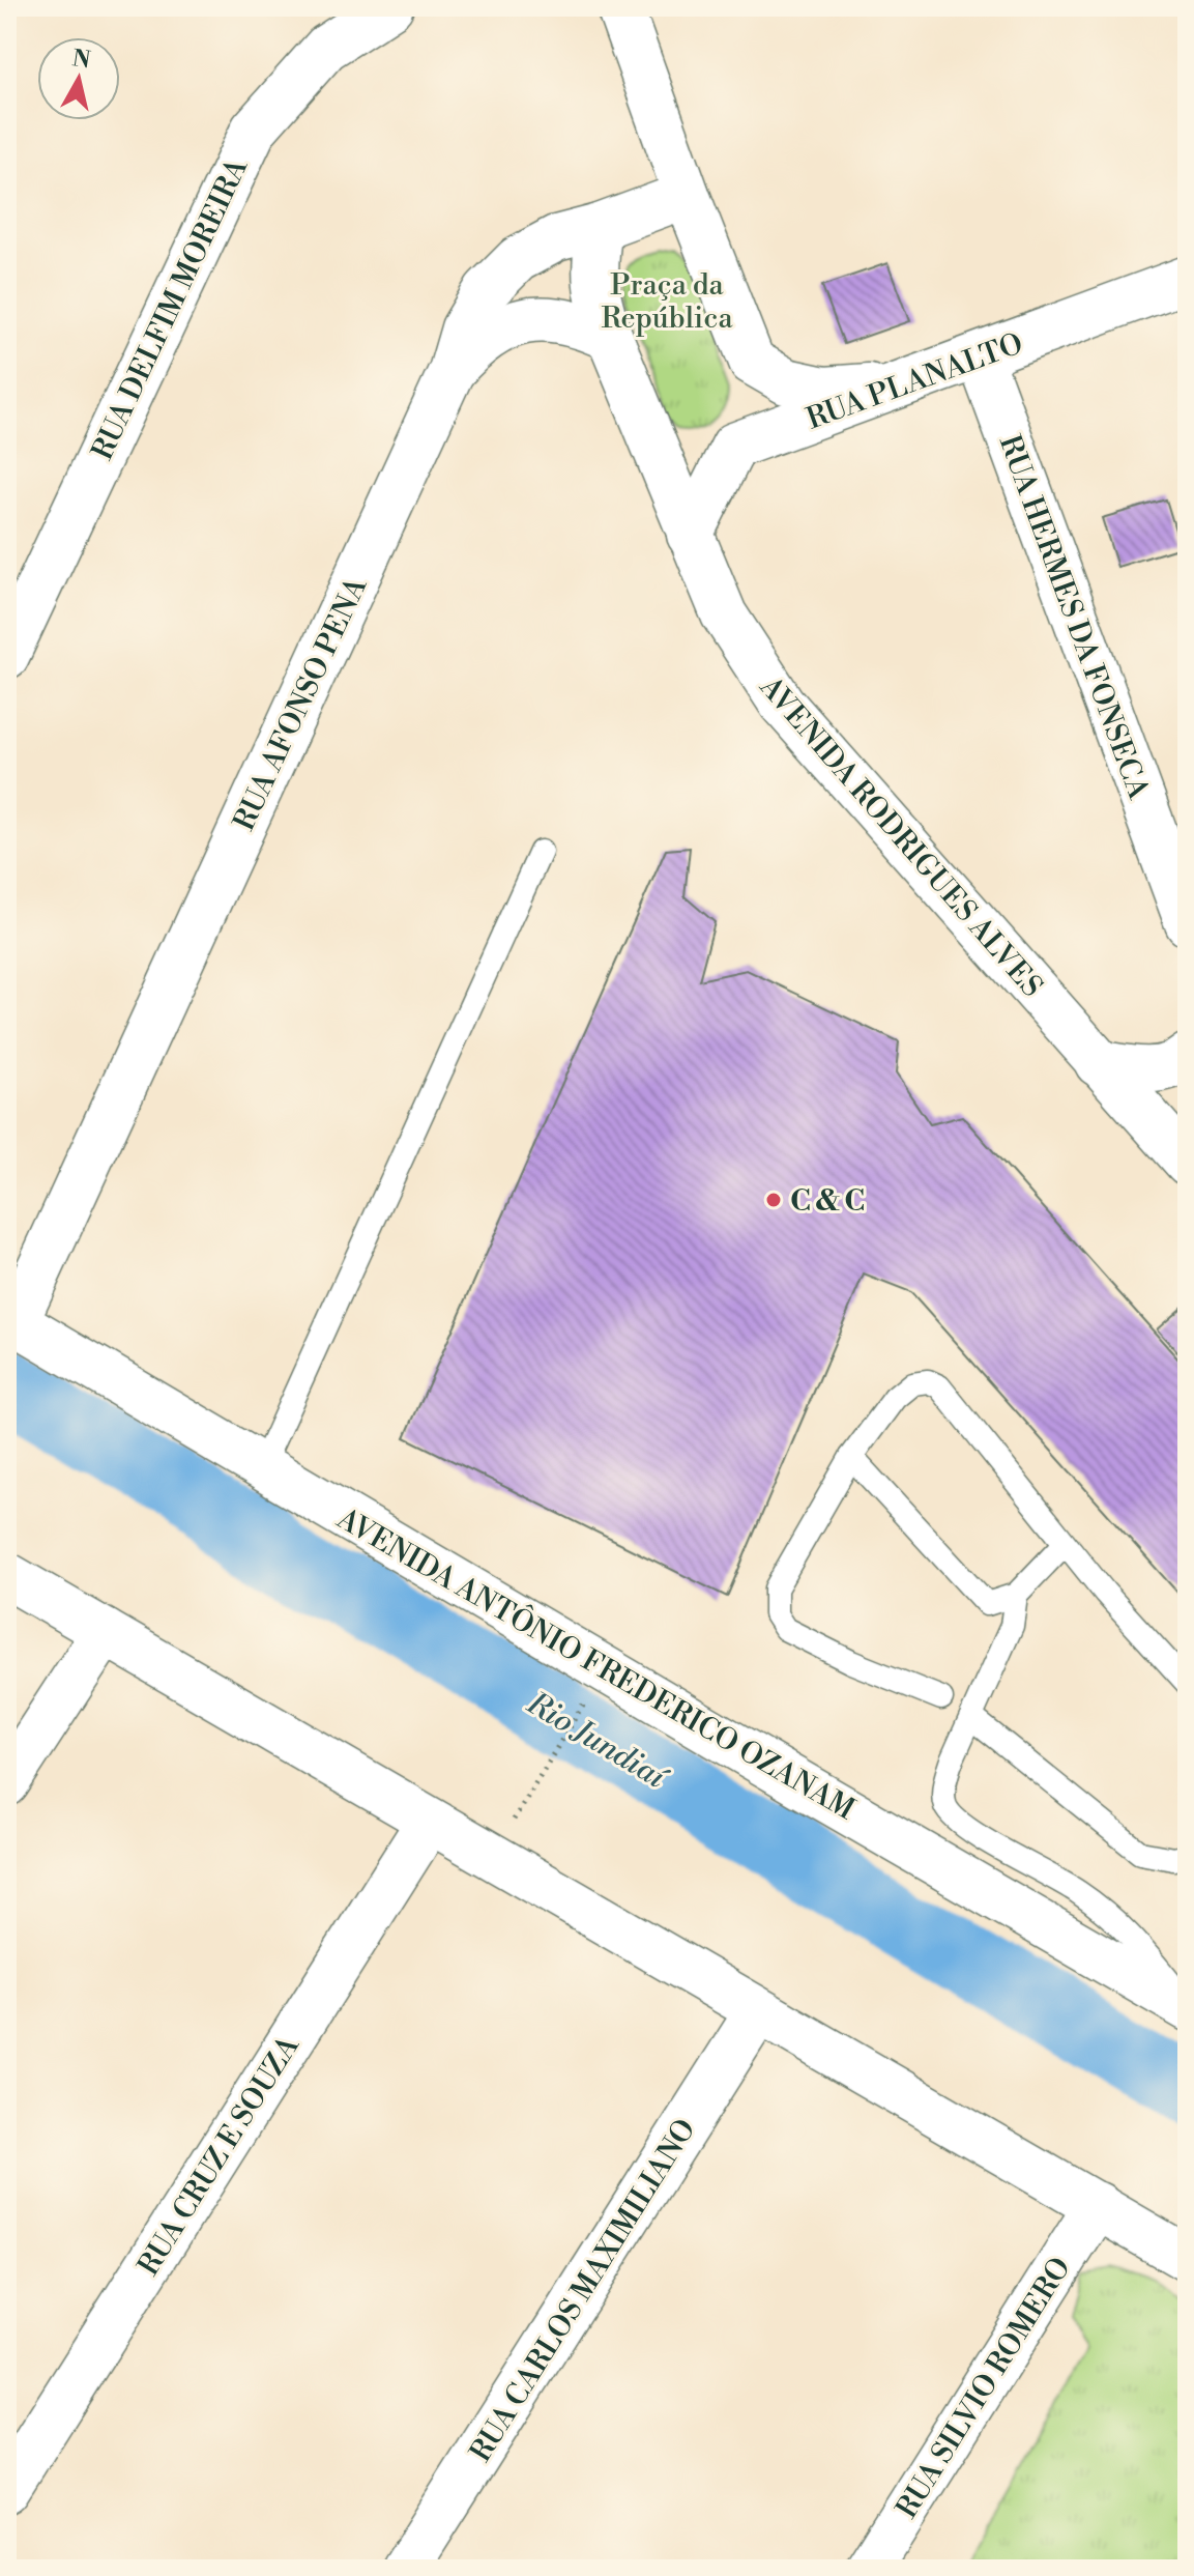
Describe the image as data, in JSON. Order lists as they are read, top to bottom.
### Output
{
  "streets": {
    "street": [
      "RUA DELFIM MOREIRA",
      "RUA PLANALTO",
      "RUA HERMES DA FONSECA",
      "RUA AFONSO PENA",
      "AVENIDA RODRIGUES ALVES",
      "AVENIDA ANTÔNIO FREDERICO OZANAM",
      "RUA CRUZ E SOUZA",
      "RUA CARLOS MAXIMILIANO",
      "RUA SILVIO ROMERO"
    ]
  },
  "crossings": [
    ["RUA PLANALTO", "RUA HERMES DA FONSECA"],
    ["RUA PLANALTO", "AVENIDA RODRIGUES ALVES"],
    ["RUA AFONSO PENA", "AVENIDA RODRIGUES ALVES"],
    ["RUA AFONSO PENA", "AVENIDA ANTÔNIO FREDERICO OZANAM"]
  ],
  "water": ["Rio Jundiaí"],
  "parks": ["Praça da República"],
  "places": ["C & C"],
  "north": "top"
}
